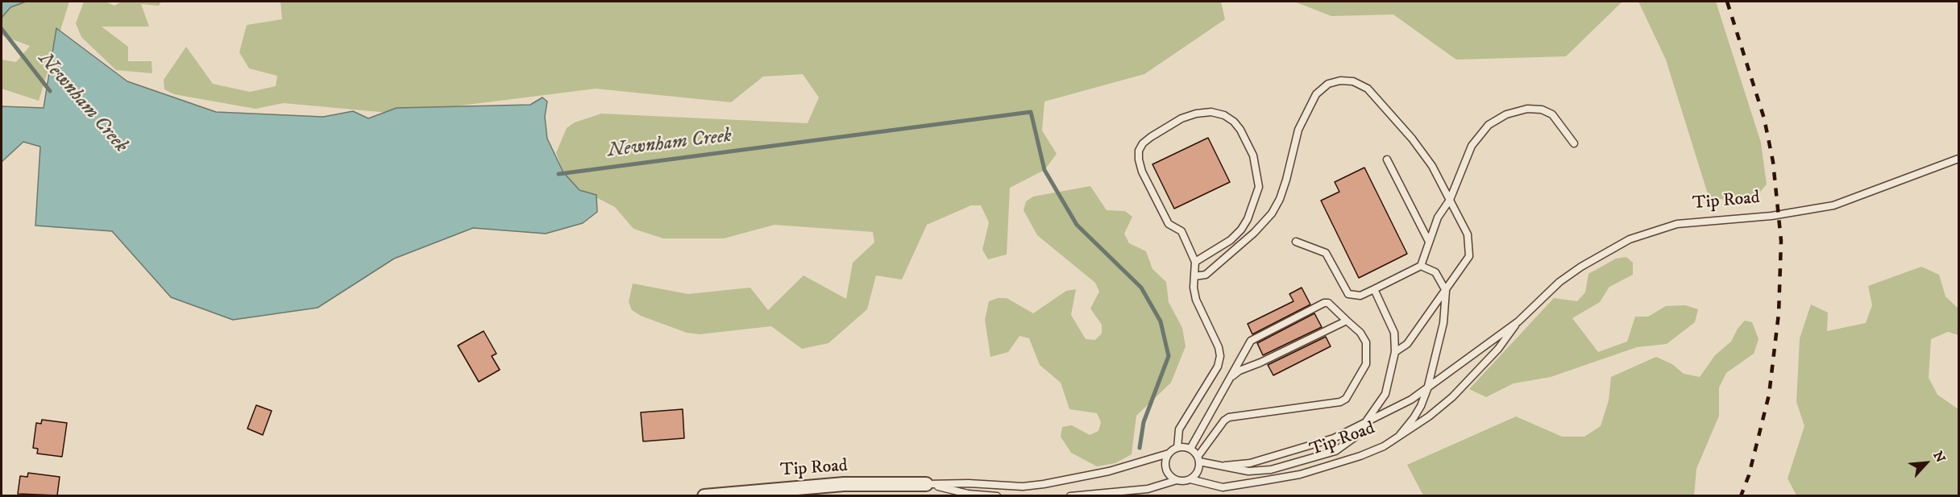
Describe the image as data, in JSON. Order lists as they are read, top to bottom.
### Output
{
  "streets": {
    "street": ["Tip Road"]
  },
  "water": ["Newnham Creek"],
  "north": "top right"
}
